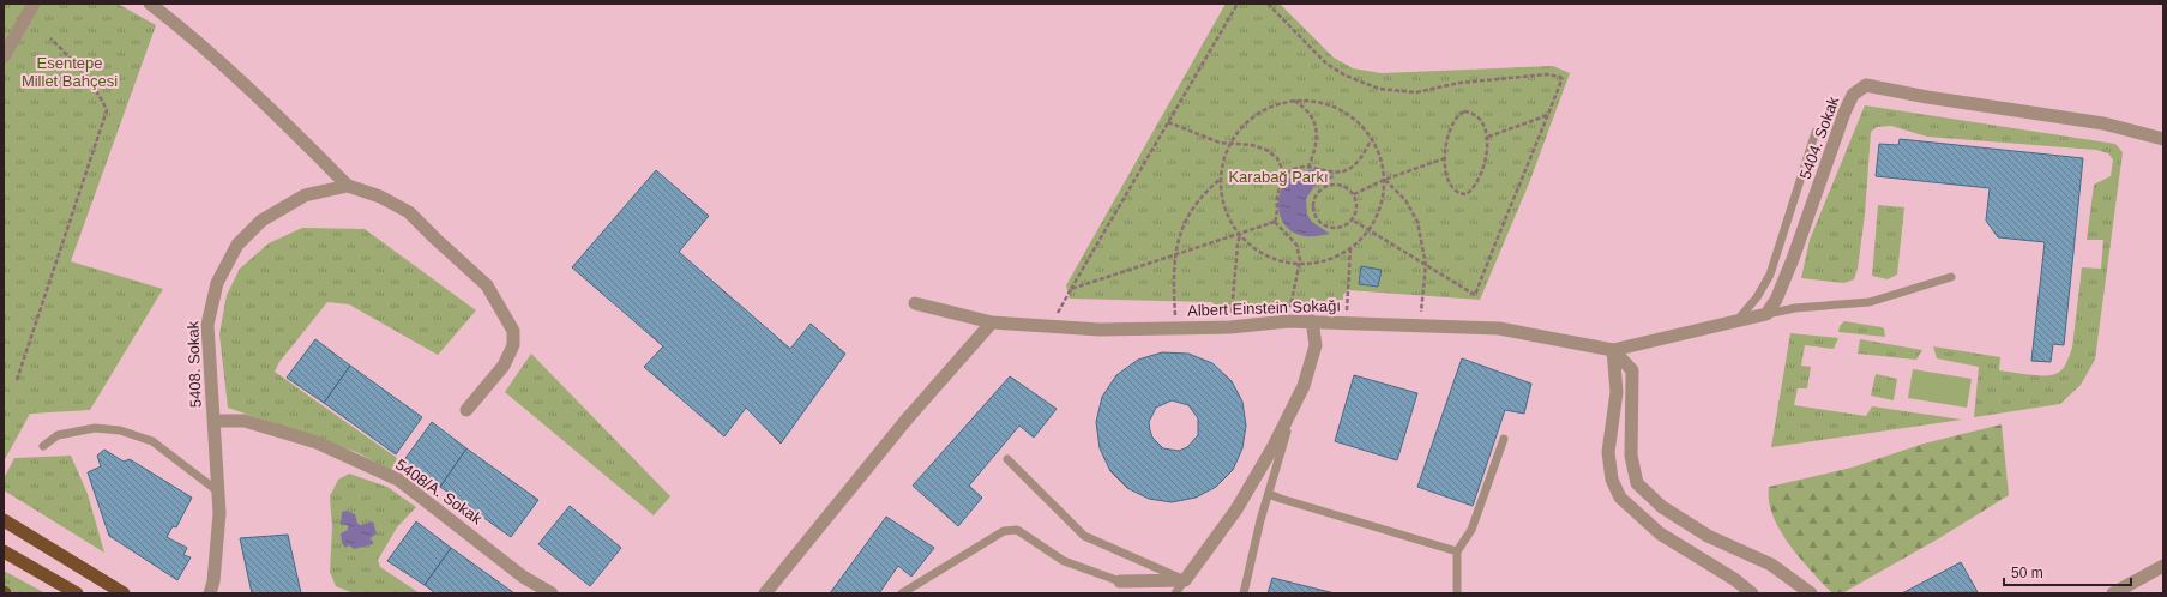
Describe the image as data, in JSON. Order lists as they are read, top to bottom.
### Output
{
  "streets": {
    "street": [
      "5404. Sokak",
      "Albert Einstein Sokağı",
      "5408. Sokak",
      "5408/A. Sokak"
    ]
  },
  "crossings": [
    ["5408. Sokak", "5408/A. Sokak"]
  ],
  "parks": ["Esentepe Millet Bahçesi", "Karabağ Parkı"],
  "scale_bar": "50 m"
}
